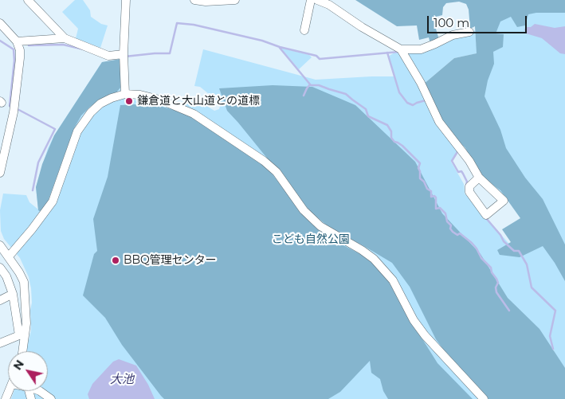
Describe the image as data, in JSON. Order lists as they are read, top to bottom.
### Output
{
  "water": ["大池"],
  "parks": ["こども自然公園"],
  "places": ["鎌倉道と大山道との道標", "BBQ管理センター"],
  "scale_bar": "100 m",
  "north": "top left"
}
